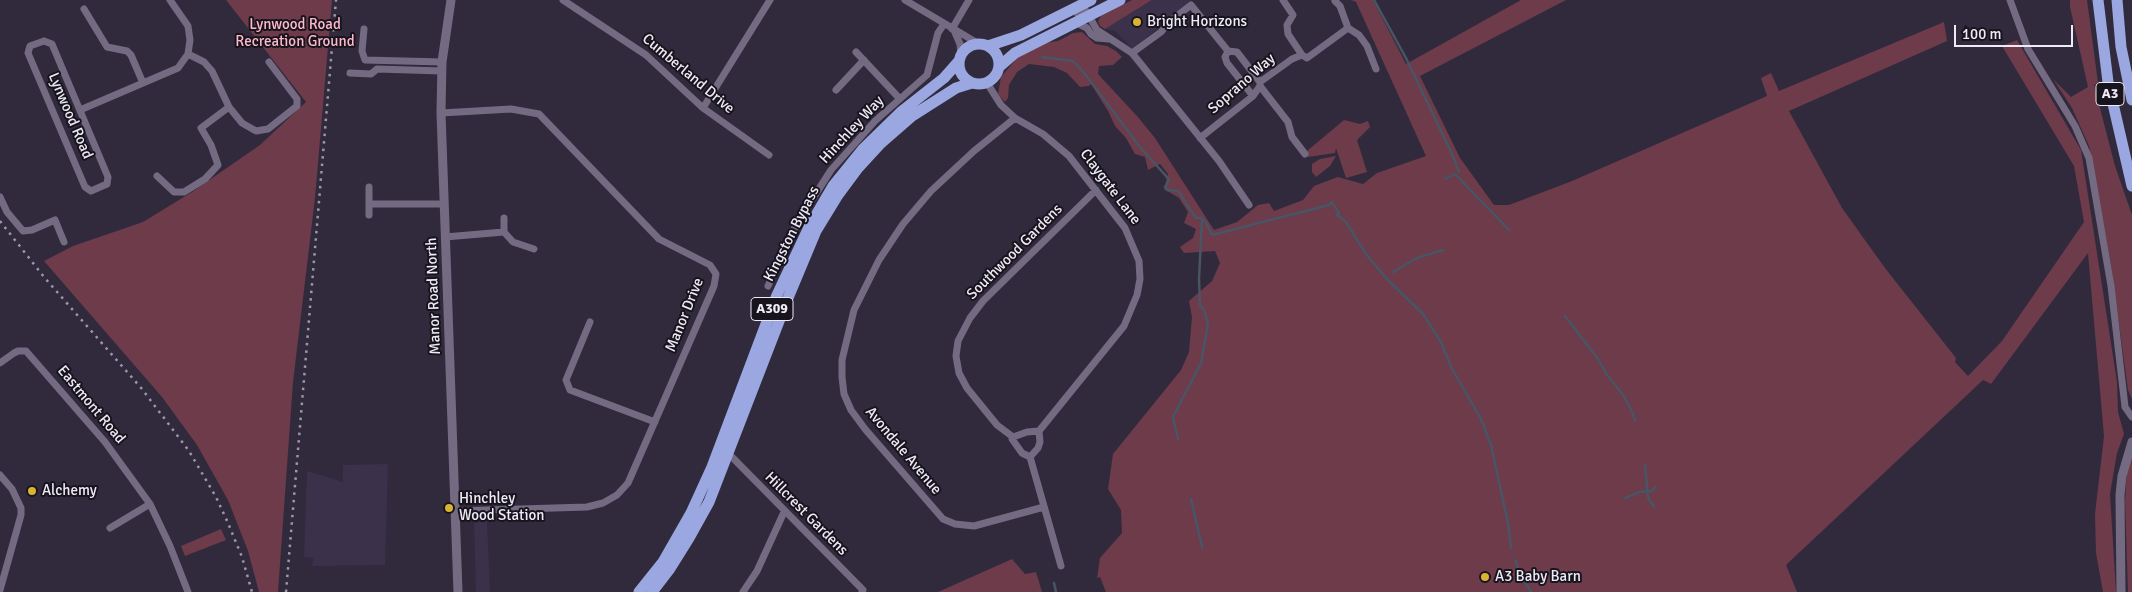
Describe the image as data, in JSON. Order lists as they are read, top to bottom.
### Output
{
  "streets": {
    "highway": ["A3", "Kingston Bypass", "A309"],
    "street": [
      "Cumberland Drive",
      "Soprano Way",
      "Lynwood Road",
      "Hinchley Way",
      "Claygate Lane",
      "Southwood Gardens",
      "Manor Road North",
      "Manor Drive",
      "Eastmont Road",
      "Avondale Avenue",
      "Hillcrest Gardens"
    ]
  },
  "crossings": [
    ["Claygate Lane", "Kingston Bypass"],
    ["Claygate Lane", "Southwood Gardens"],
    ["Claygate Lane", "Avondale Avenue"],
    ["Kingston Bypass", "Hillcrest Gardens"],
    ["Manor Road North", "Manor Drive"]
  ],
  "parks": ["Lynwood Road Recreation Ground"],
  "places": [
    "Bright Horizons",
    "Alchemy",
    "Hinchley Wood Station",
    "A3 Baby Barn"
  ],
  "scale_bar": "100 m"
}
